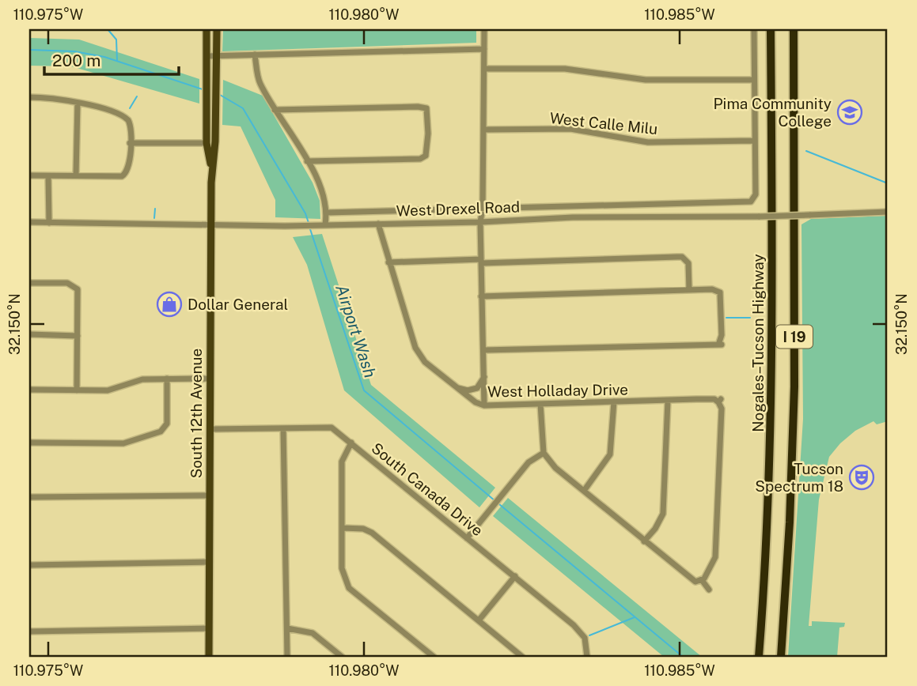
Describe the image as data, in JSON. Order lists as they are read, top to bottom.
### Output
{
  "streets": {
    "highway": ["I 19", "Nogales–Tucson Highway"],
    "main road": ["South 12th Avenue"],
    "street": [
      "West Calle Milu",
      "West Drexel Road",
      "West Holladay Drive",
      "South Canada Drive"
    ]
  },
  "crossings": [
    ["West Calle Milu", "West Drexel Road"],
    ["West Drexel Road", "West Holladay Drive"],
    ["West Drexel Road", "South 12th Avenue"],
    ["South 12th Avenue", "South Canada Drive"]
  ],
  "water": ["Airport Wash"],
  "places": {
    "school or university": ["Pima Community College"],
    "shop": ["Dollar General"],
    "theatre": ["Tucson Spectrum 18"]
  },
  "scale_bar": "200 m",
  "coordinates": [
    "110.975°W",
    "110.980°W",
    "110.985°W",
    "32.150°N"
  ]
}
